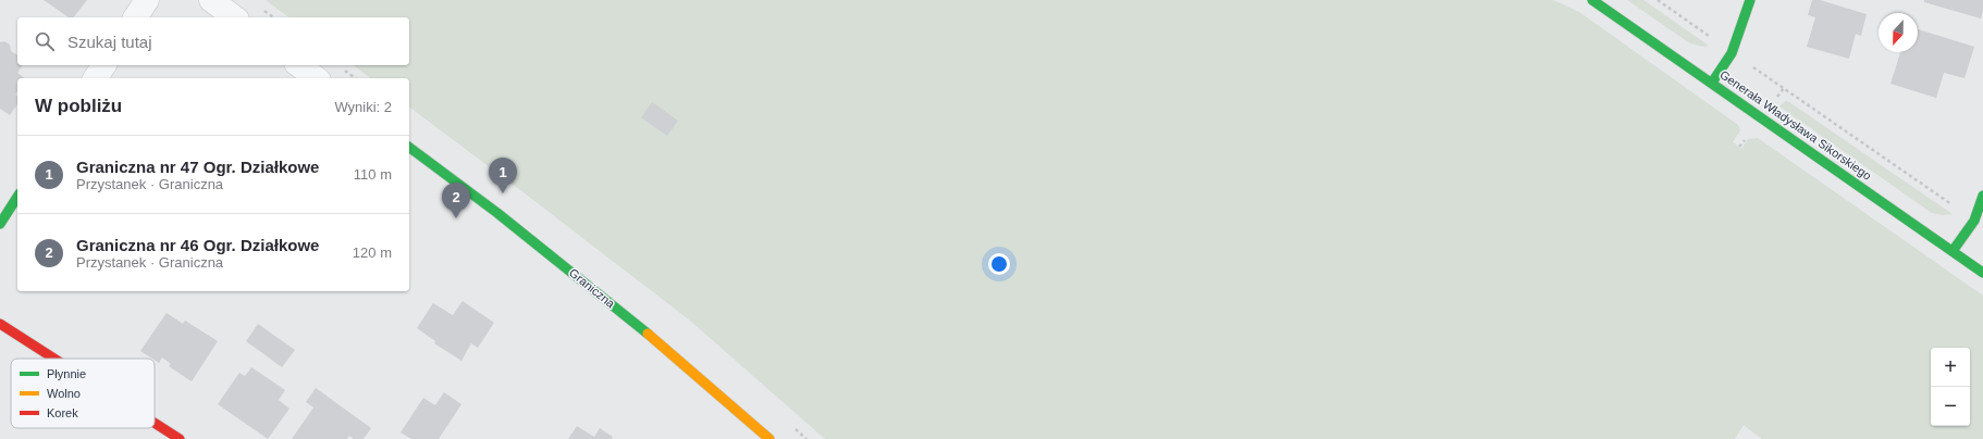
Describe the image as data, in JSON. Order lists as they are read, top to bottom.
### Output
{
  "streets": {
    "street": ["Generała Władysława Sikorskiego", "Graniczna"]
  },
  "legend": ["Płynnie", "Wolno", "Korek"],
  "north": "bottom",
  "page": {
    "search": "Szukaj tutaj",
    "heading": ["W pobliżu", "Wyniki: 2"],
    "list": [
      {
        "mark": "1",
        "name": "Graniczna nr 47 Ogr. Działkowe",
        "note": "Przystanek · Graniczna",
        "value": "110 m"
      },
      {
        "mark": "2",
        "name": "Graniczna nr 46 Ogr. Działkowe",
        "note": "Przystanek · Graniczna",
        "value": "120 m"
      }
    ],
    "pins": ["1", "2"],
    "map_buttons": ["+", "−"]
  }
}
